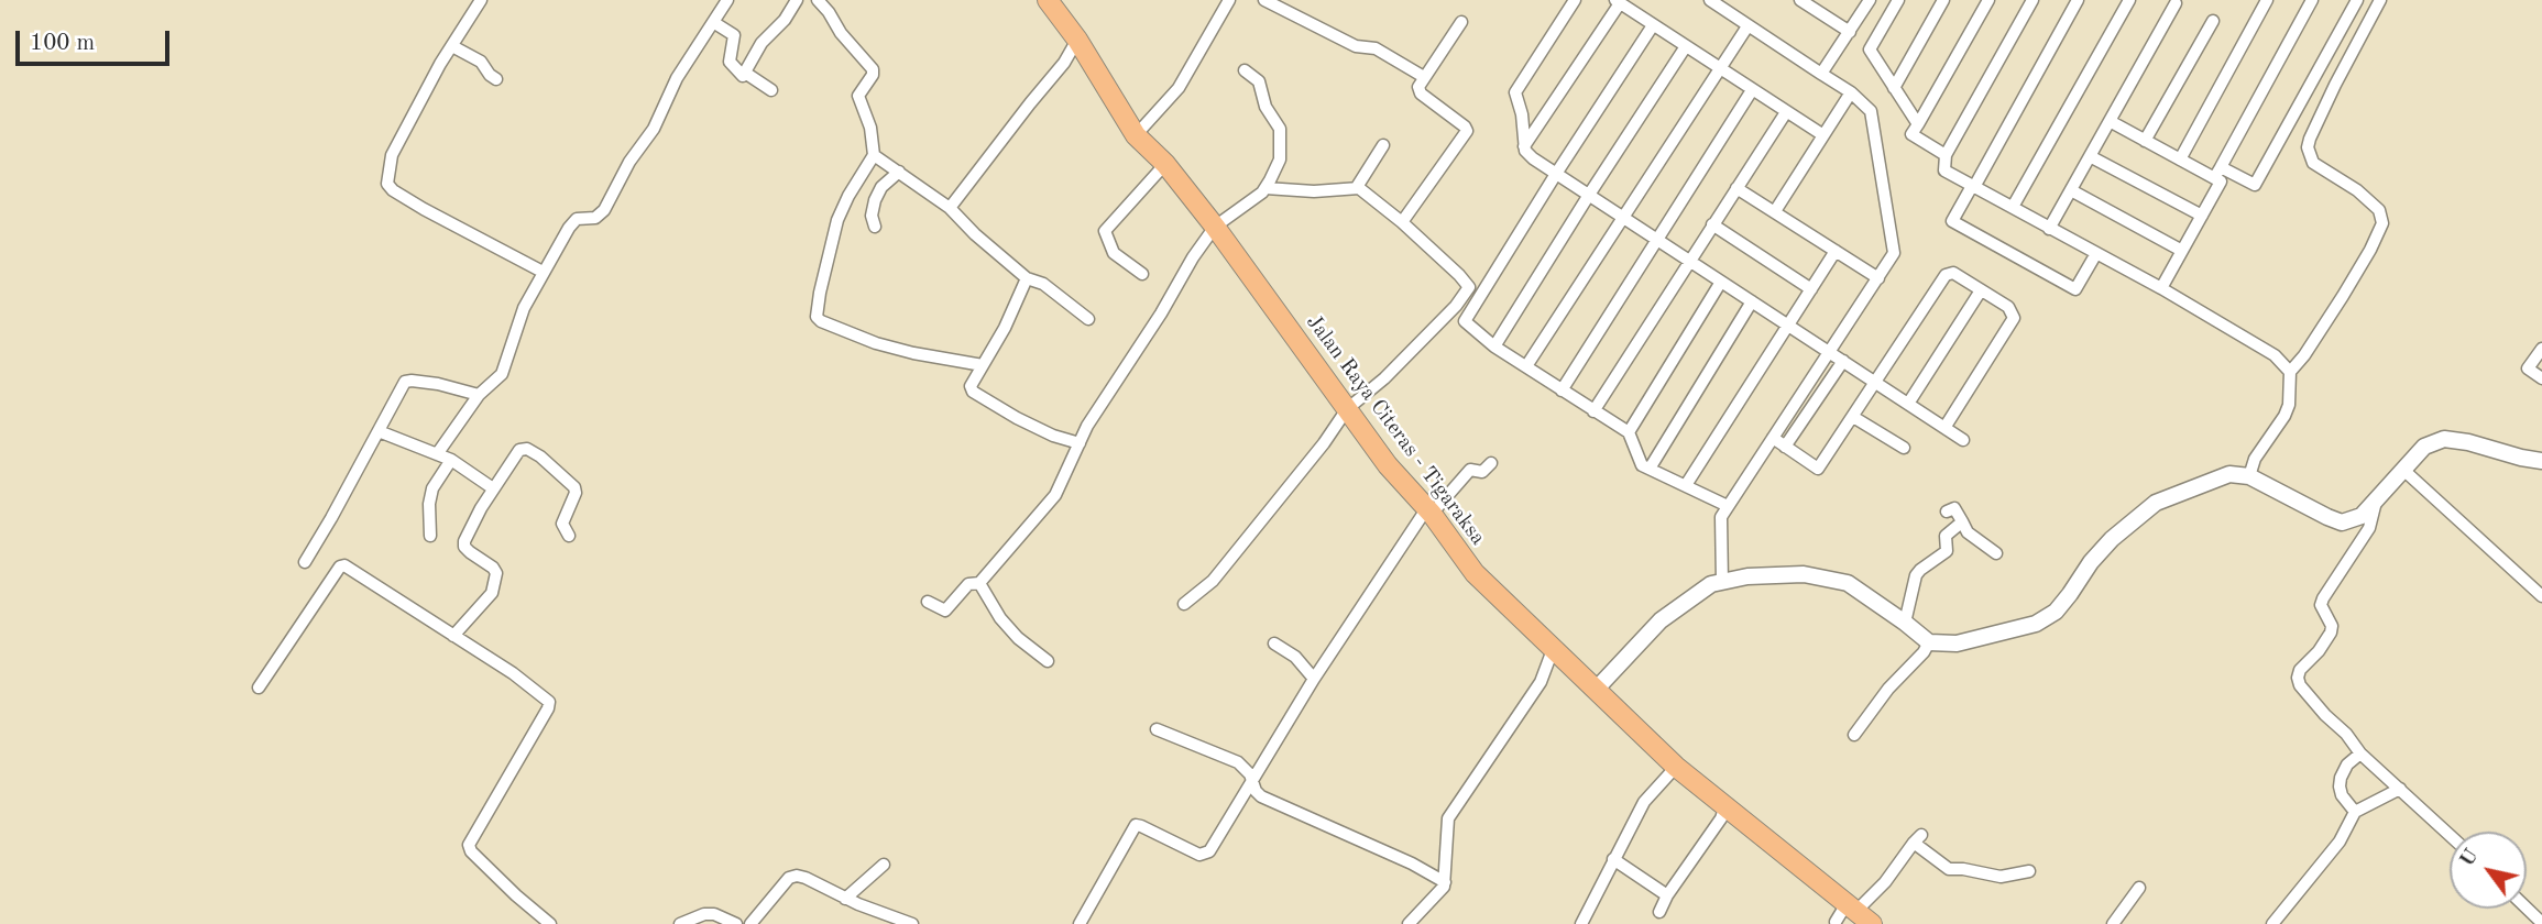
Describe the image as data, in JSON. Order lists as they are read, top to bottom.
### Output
{
  "streets": {
    "main road": ["Jalan Raya Citeras - Tigaraksa"]
  },
  "scale_bar": "100 m",
  "north": "top left"
}
